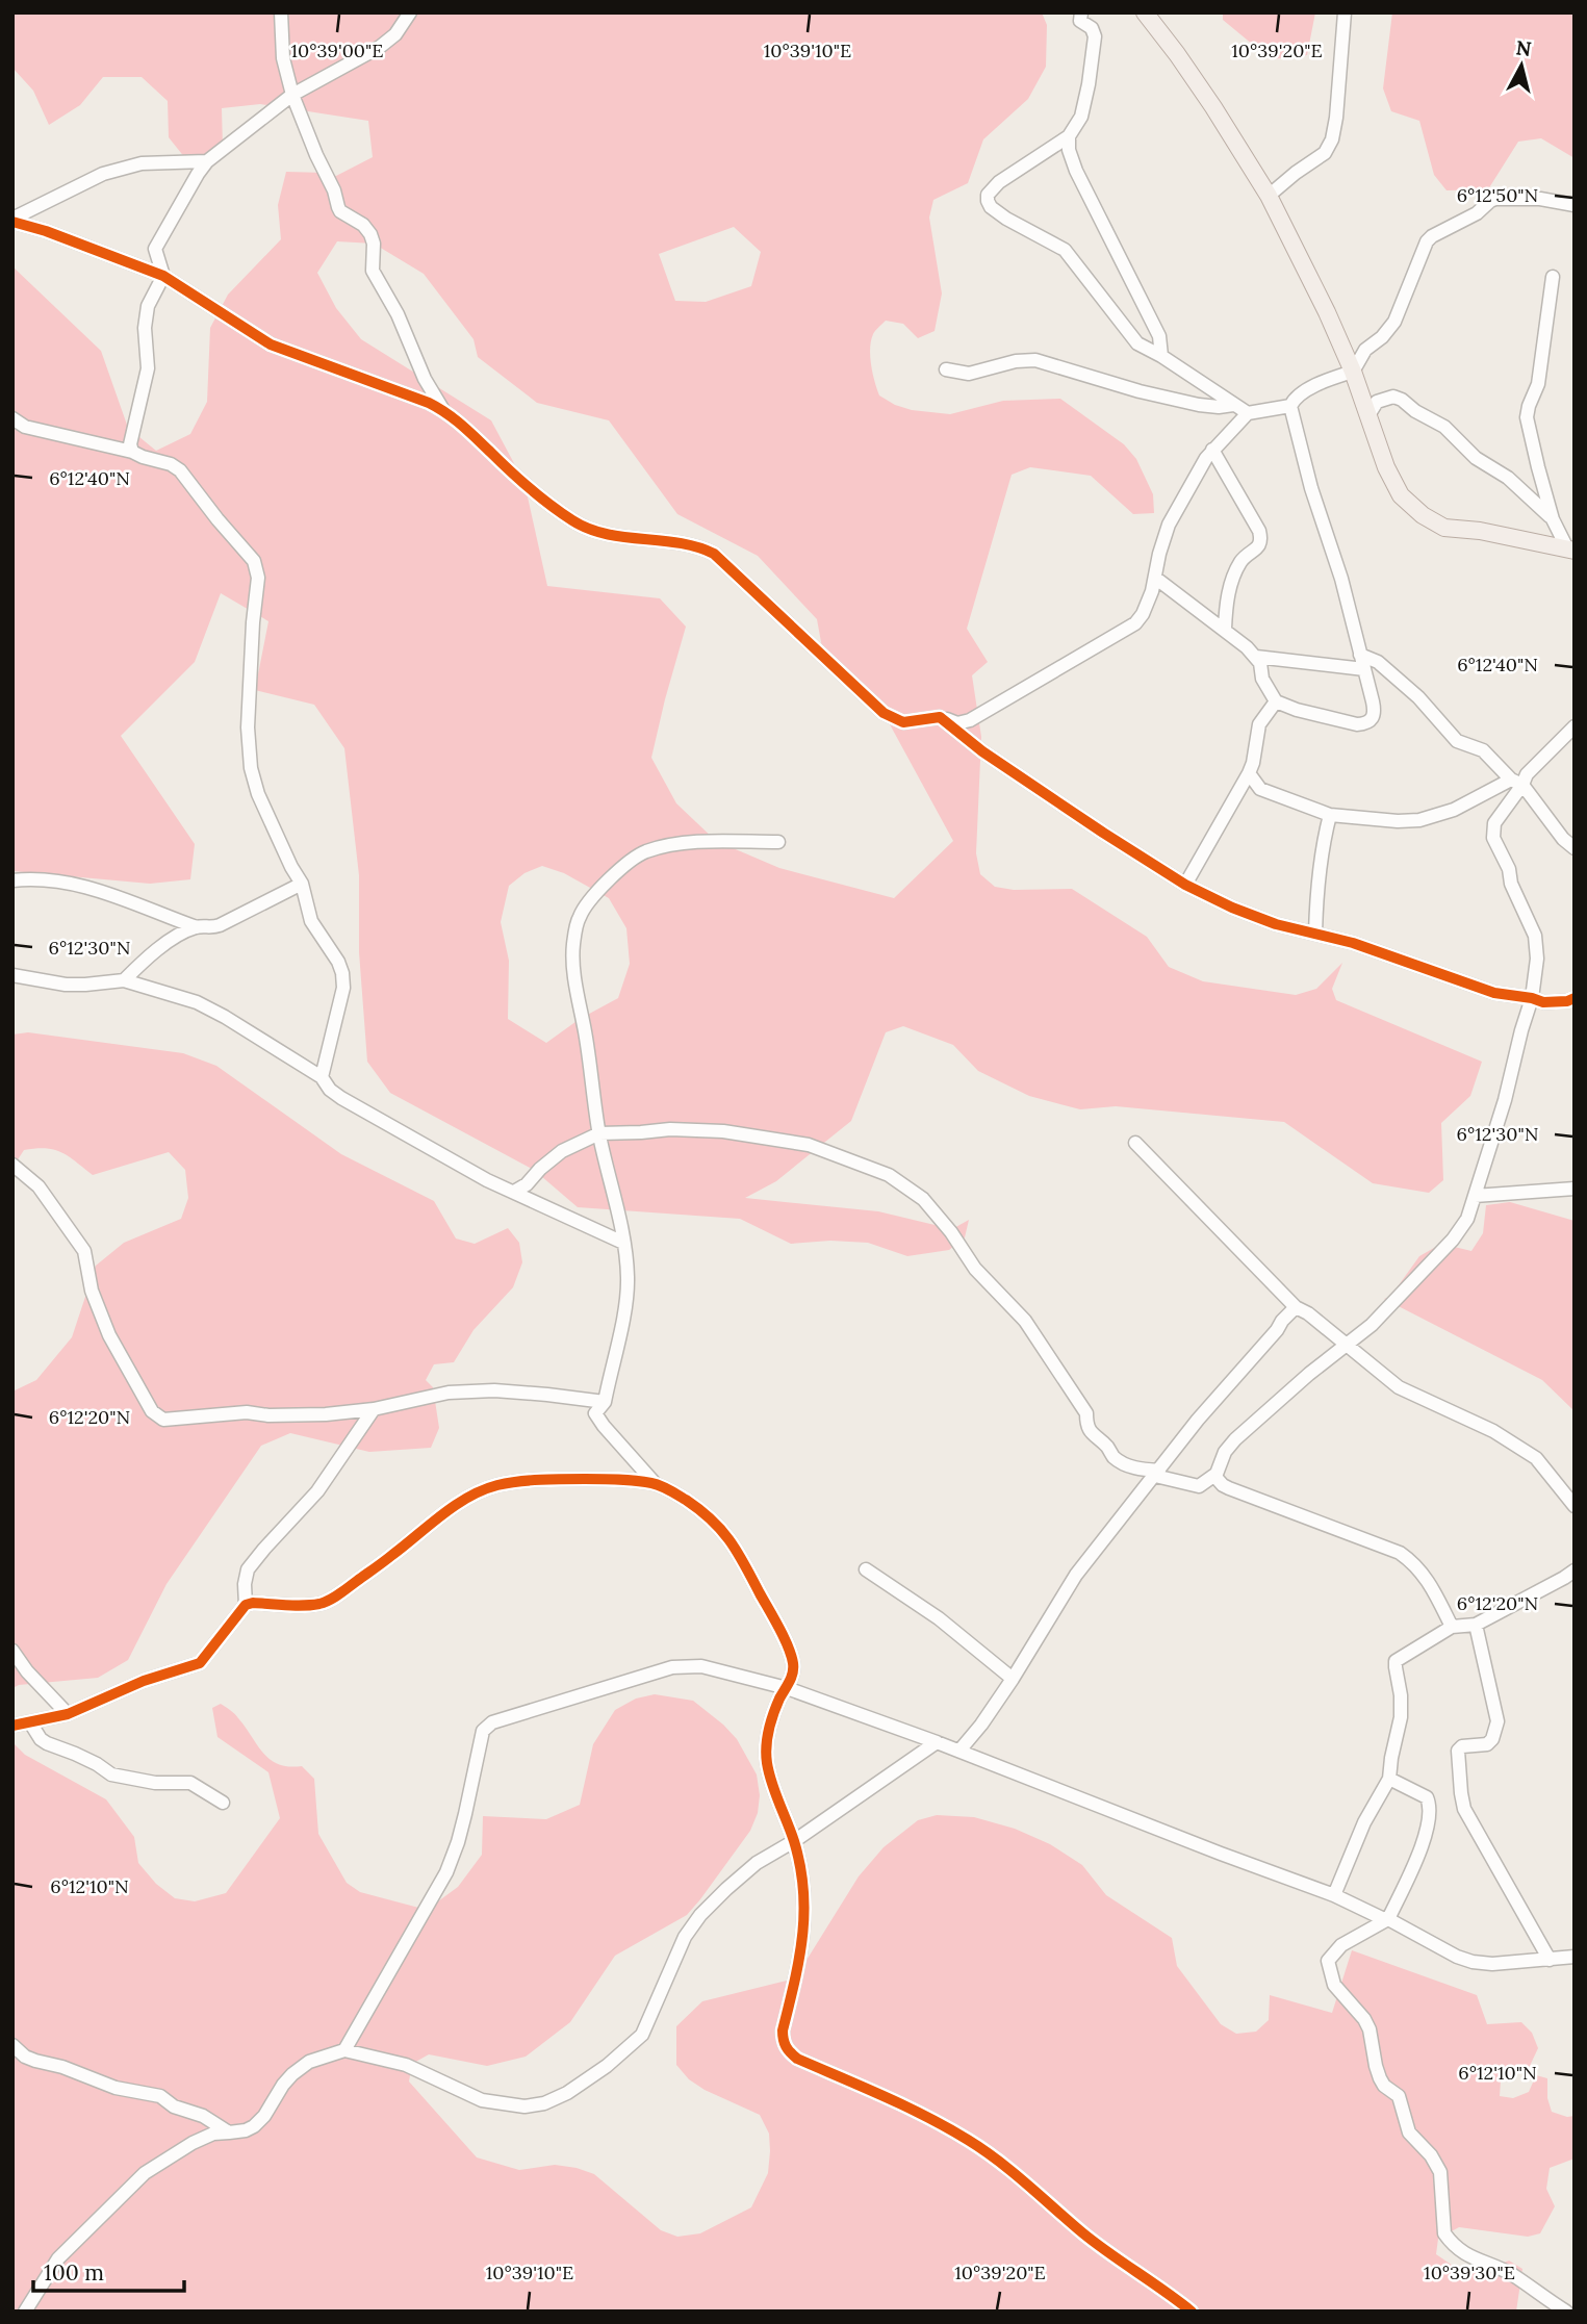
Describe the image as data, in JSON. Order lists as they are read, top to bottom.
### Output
{
  "scale_bar": "100 m",
  "north": "top",
  "coordinates": [
    "10°39'00\"E",
    "10°39'10\"E",
    "10°39'20\"E",
    "6°12'50\"N",
    "6°12'40\"N",
    "6°12'30\"N",
    "6°12'20\"N",
    "6°12'10\"N",
    "10°39'30\"E"
  ]
}
